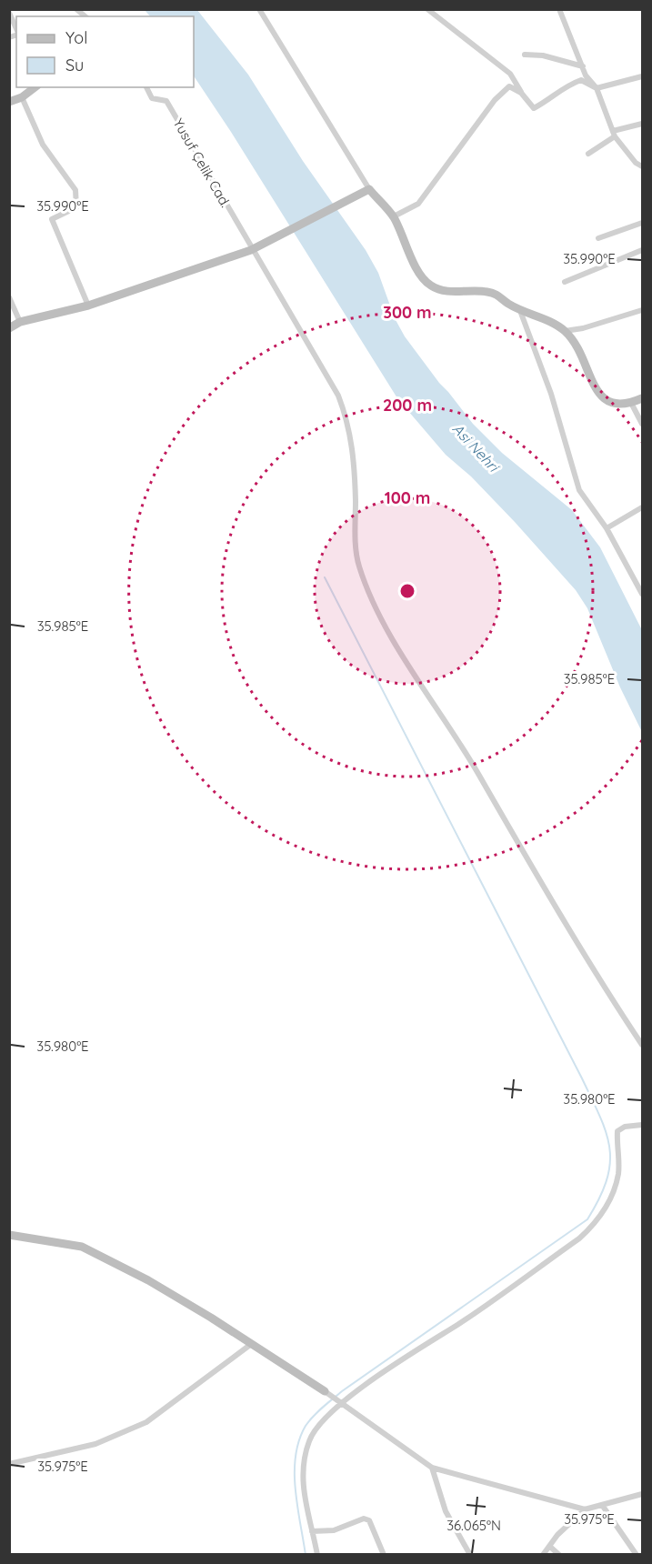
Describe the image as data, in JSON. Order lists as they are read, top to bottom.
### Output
{
  "streets": {
    "street": ["Yusuf Çelik Cad."]
  },
  "water": ["Asi Nehri"],
  "legend": ["Yol", "Su"],
  "coordinates": [
    "35.990°E",
    "35.985°E",
    "35.980°E",
    "35.975°E",
    "36.065°N"
  ],
  "rings": ["300 m", "200 m", "100 m"]
}
